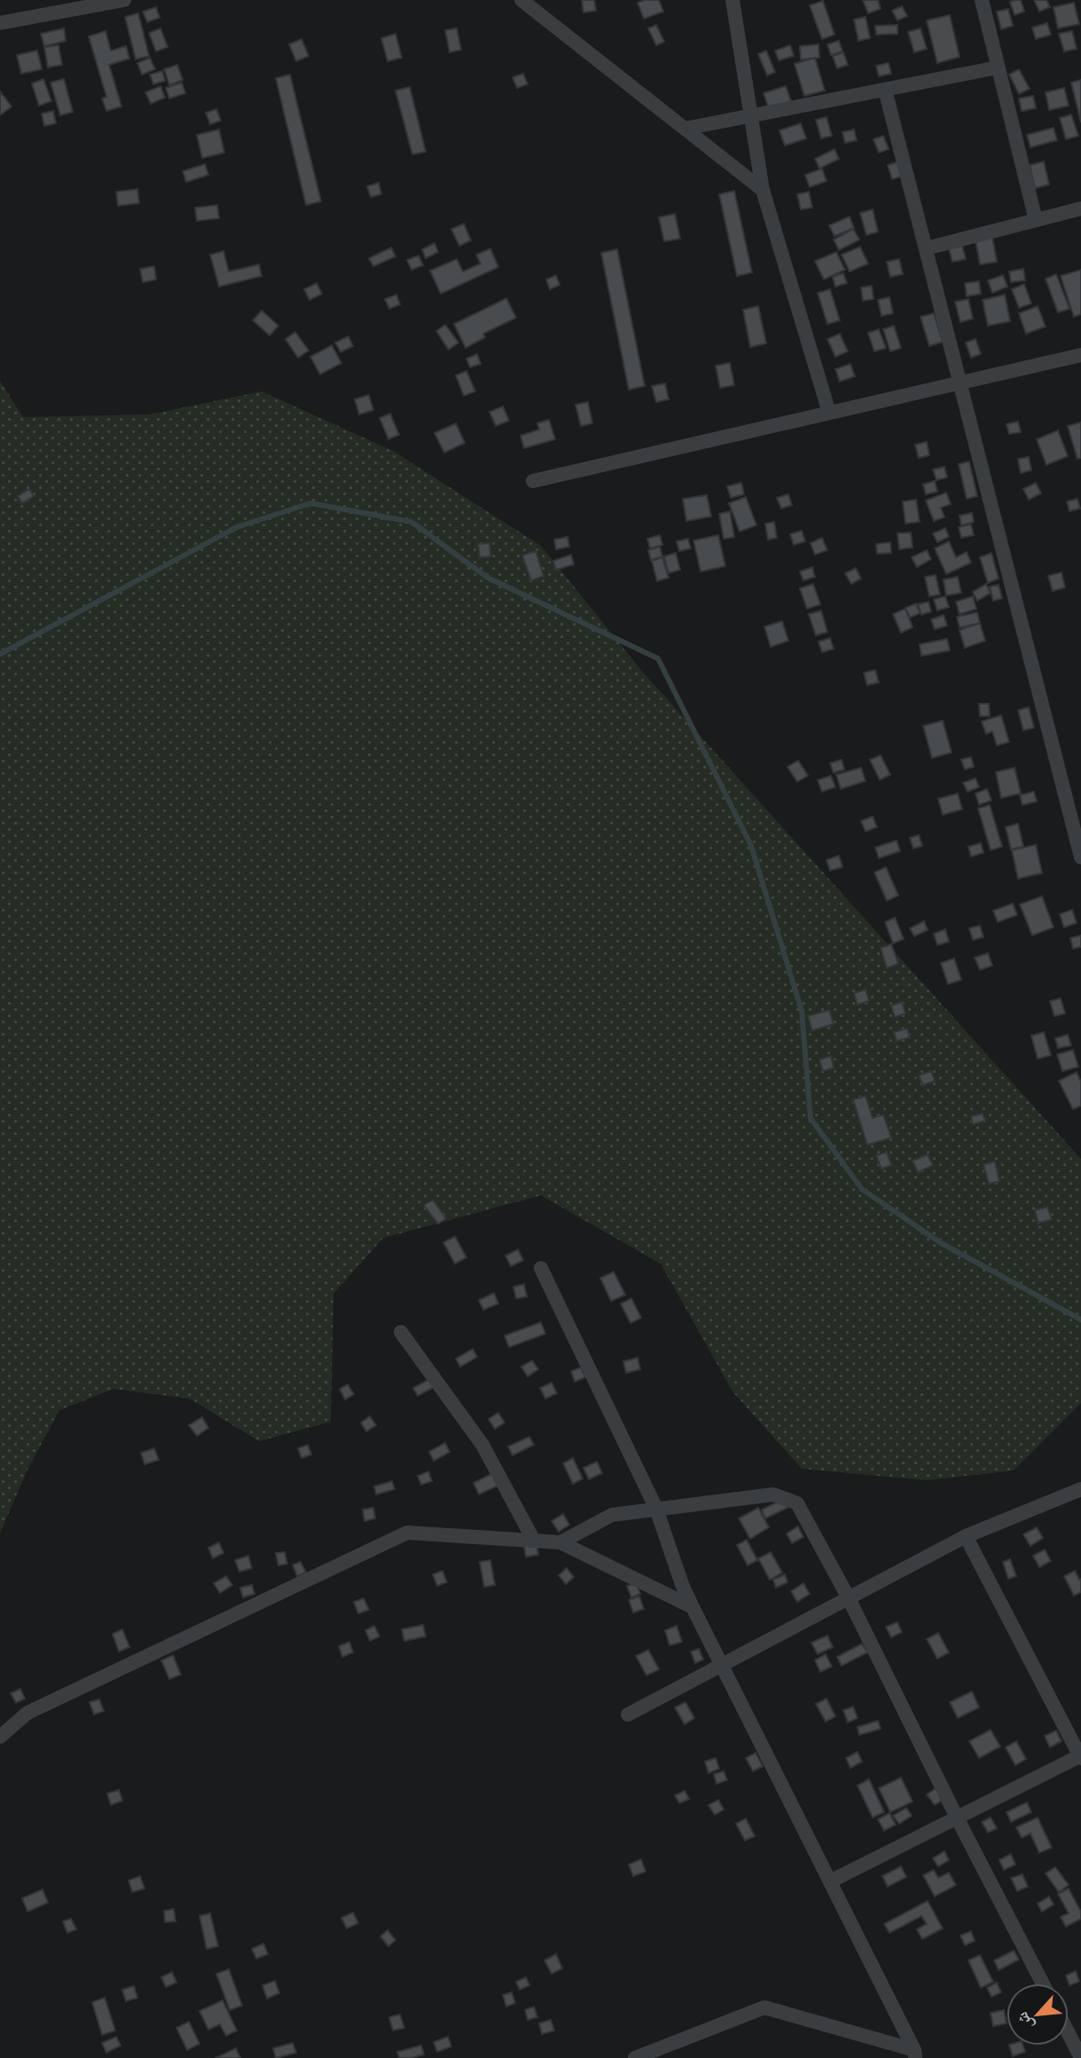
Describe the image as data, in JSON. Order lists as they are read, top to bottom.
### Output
{
  "north": "bottom left"
}
